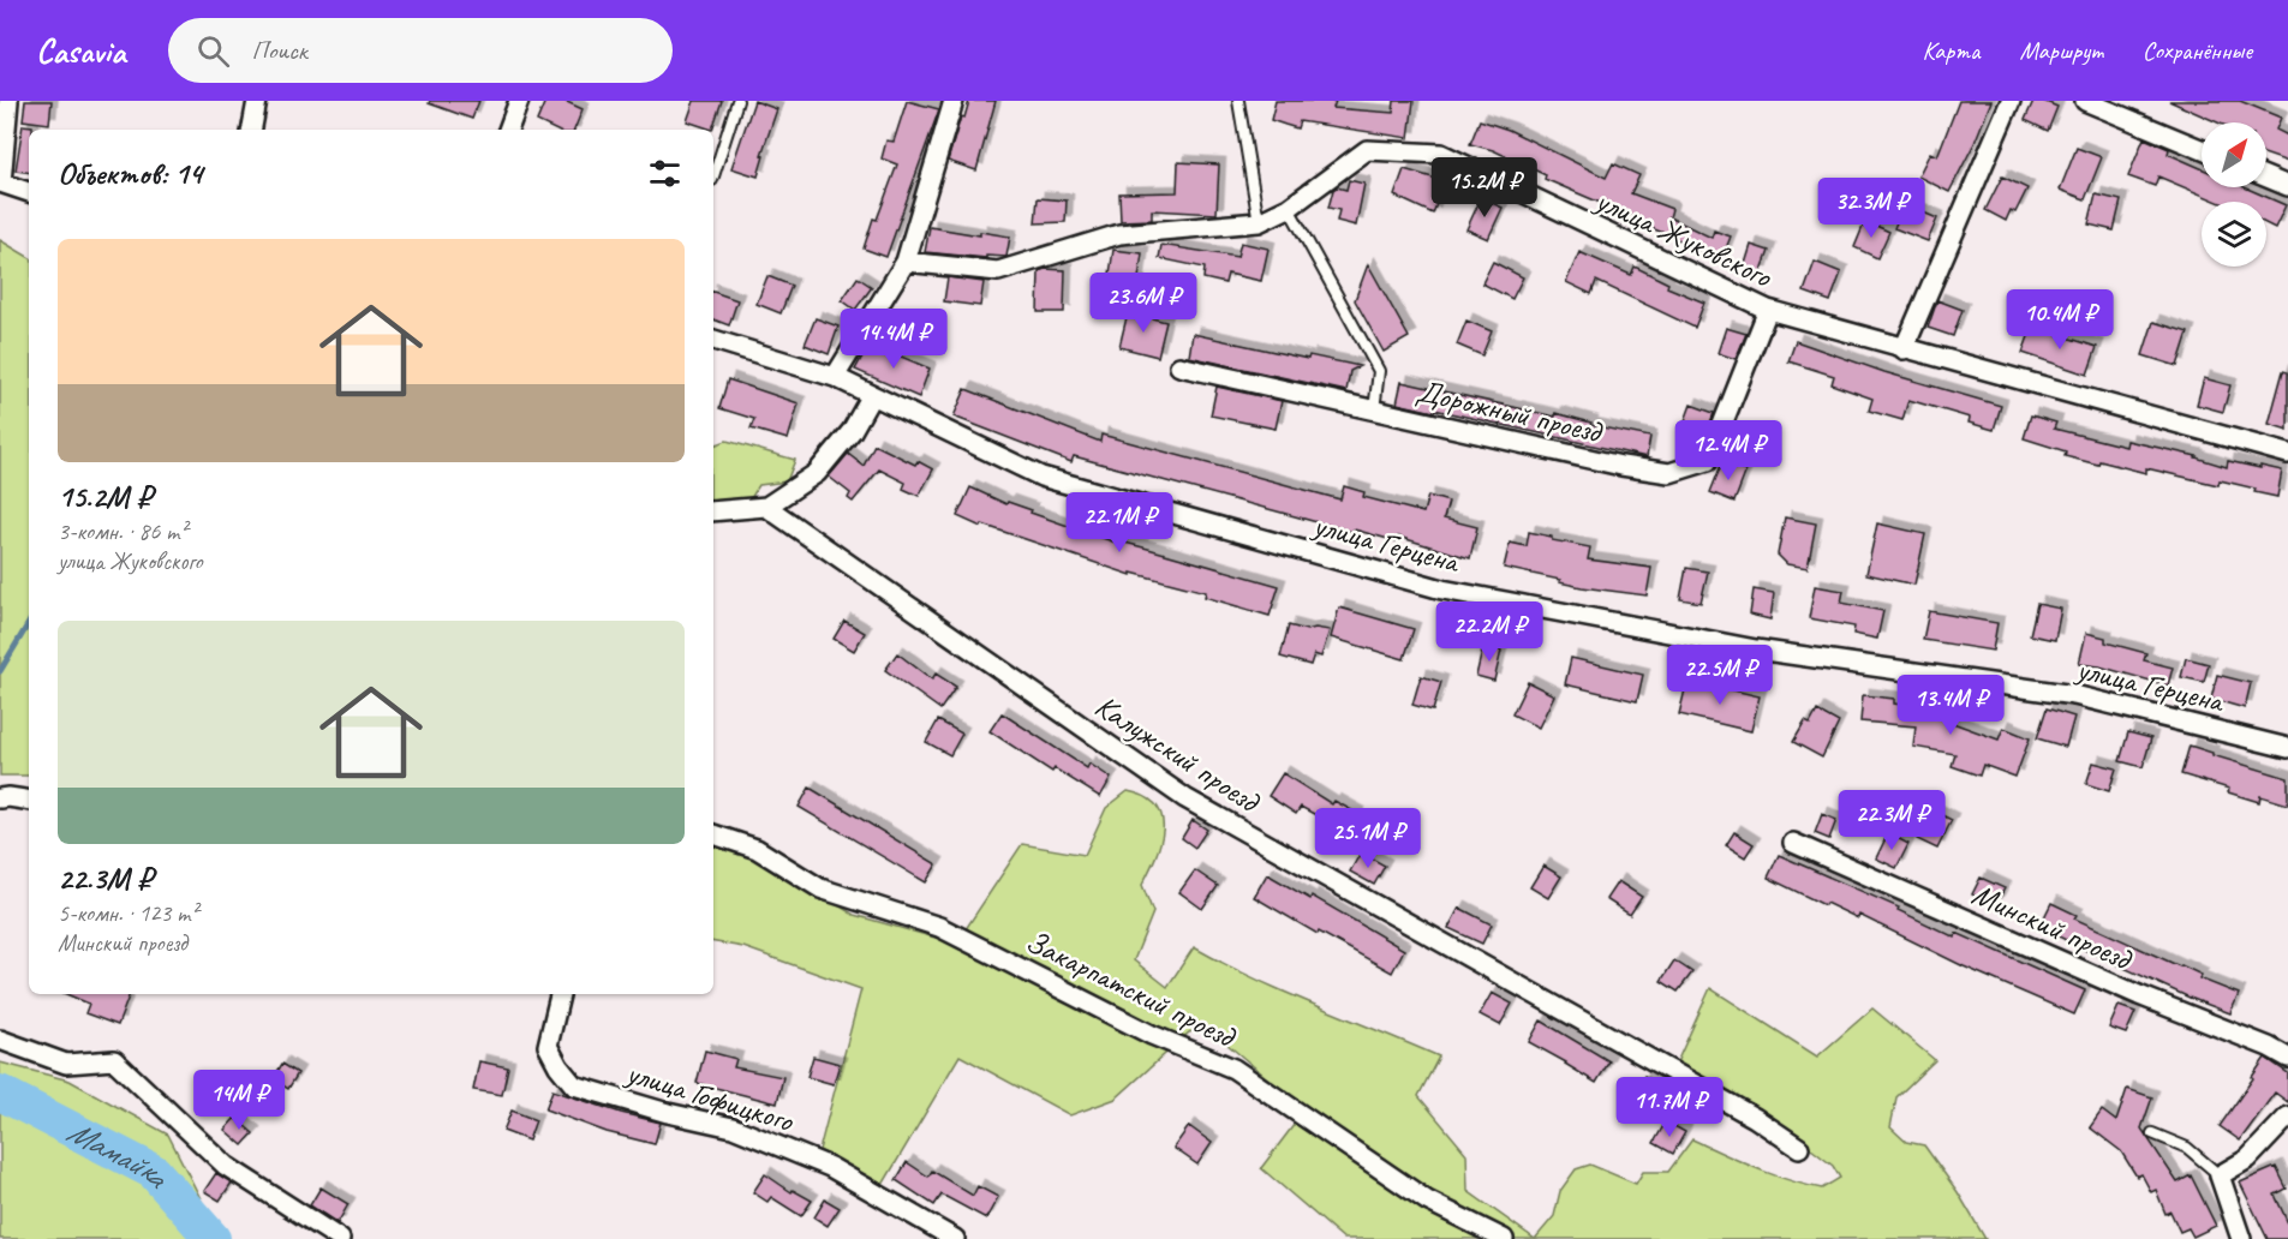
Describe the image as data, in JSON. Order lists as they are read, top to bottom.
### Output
{
  "streets": {
    "street": [
      "улица Жуковского",
      "Дорожный проезд",
      "улица Герцена",
      "Калужский проезд",
      "Минский проезд",
      "Закарпатский проезд",
      "улица Гофицкого"
    ]
  },
  "crossings": [
    ["улица Жуковского", "Дорожный проезд"]
  ],
  "water": ["Мамайка"],
  "north": "top right",
  "page": {
    "header": "Casavia",
    "search": "Поиск",
    "nav": ["Карта", "Маршрут", "Сохранённые"],
    "heading": "Объектов: 14",
    "price": [
      "15.2M ₽",
      "32.3M ₽",
      "23.6M ₽",
      "10.4M ₽",
      "14.4M ₽",
      "12.4M ₽",
      "22.1M ₽",
      "22.2M ₽",
      "22.5M ₽",
      "13.4M ₽",
      "22.3M ₽",
      "25.1M ₽",
      "14M ₽",
      "11.7M ₽"
    ],
    "list": [
      {
        "name": "15.2M ₽",
        "note": "3-комн. · 86 m² · улица Жуковского"
      },
      {
        "name": "22.3M ₽",
        "note": "5-комн. · 123 m² · Минский проезд"
      }
    ]
  }
}
